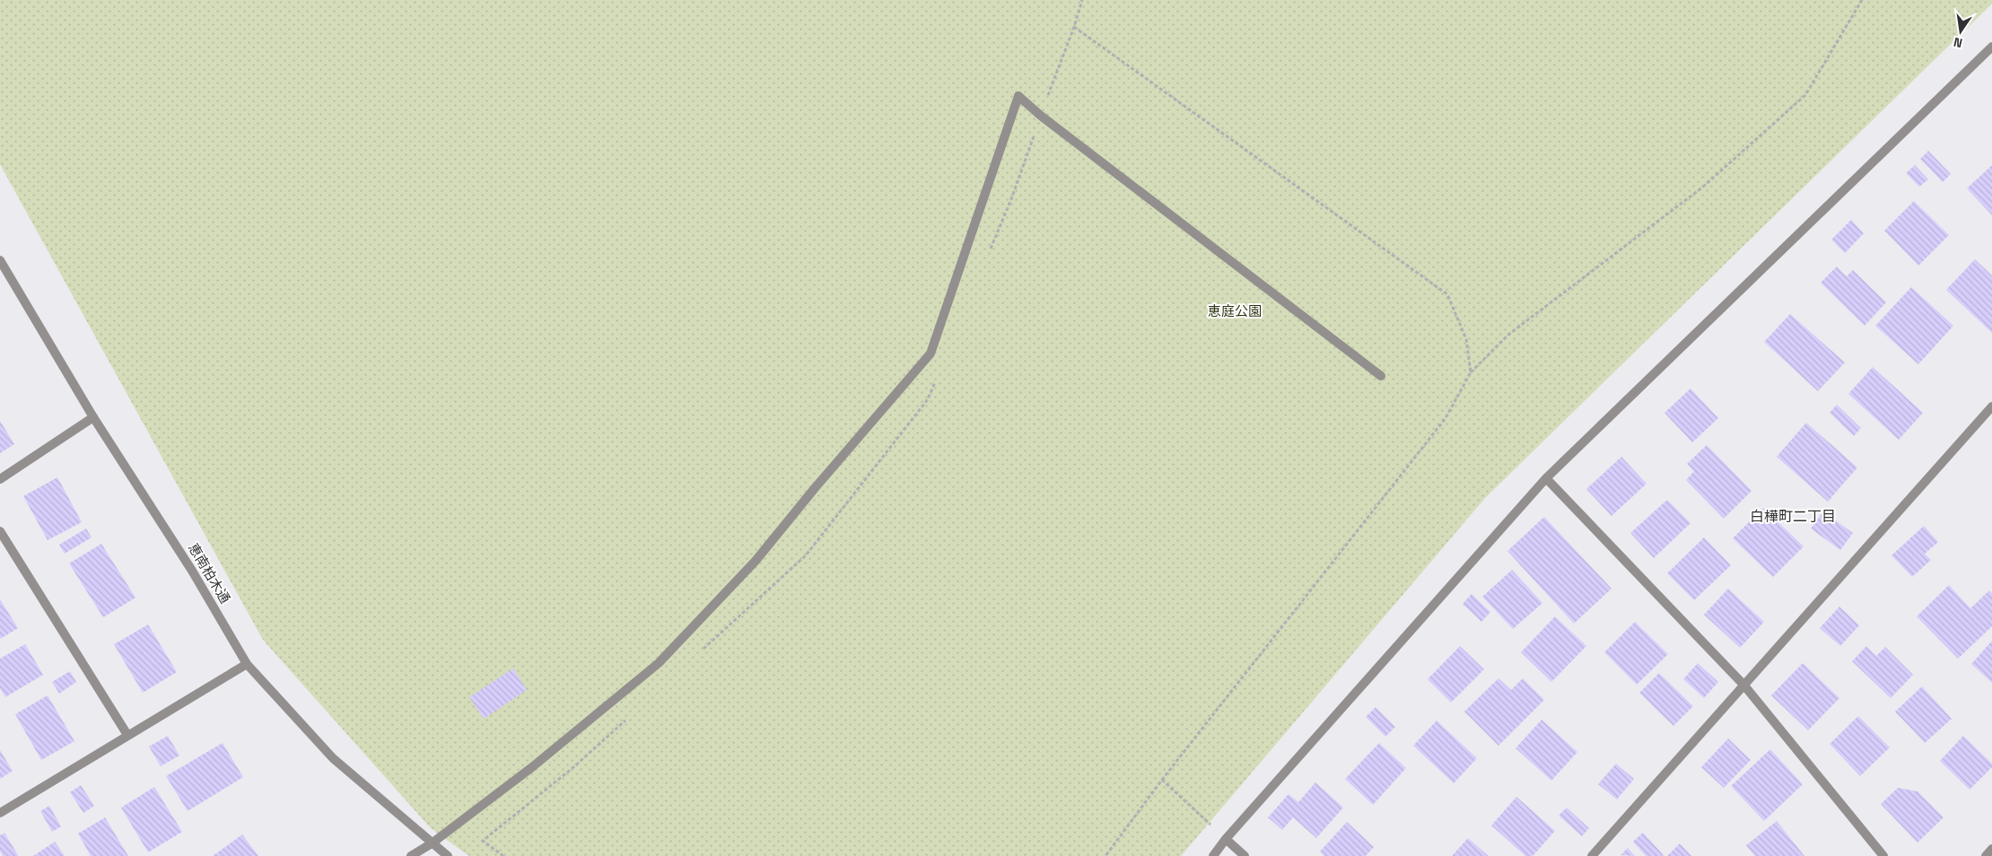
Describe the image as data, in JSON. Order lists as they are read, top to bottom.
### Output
{
  "streets": {
    "street": ["恵南柏木通"]
  },
  "districts": ["白樺町二丁目"],
  "parks": ["恵庭公園"],
  "north": "bottom"
}
